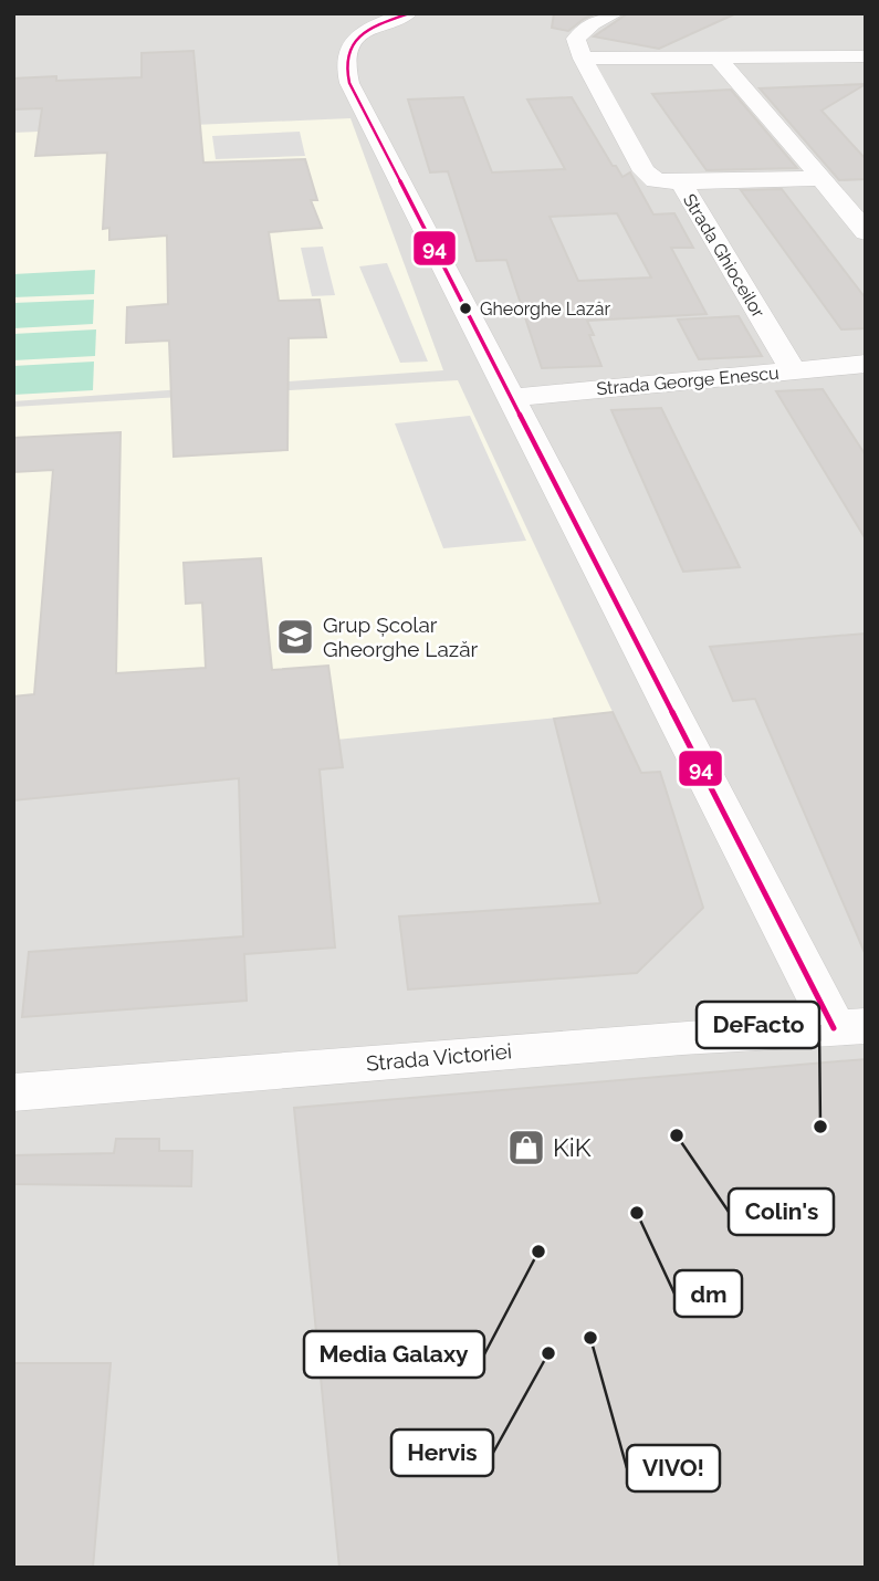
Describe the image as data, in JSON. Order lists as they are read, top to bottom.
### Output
{
  "streets": {
    "street": ["Strada Ghioceilor", "Strada George Enescu", "Strada Victoriei"]
  },
  "crossings": [
    ["Strada Ghioceilor", "Strada George Enescu"]
  ],
  "places": {
    "other": [
      "Gheorghe Lazăr",
      "DeFacto",
      "Colin's",
      "dm",
      "Media Galaxy",
      "VIVO!",
      "Hervis"
    ],
    "school or university": ["Grup Școlar Gheorghe Lazăr"],
    "shop": ["KiK"]
  },
  "lines": ["transit line 94"]
}
